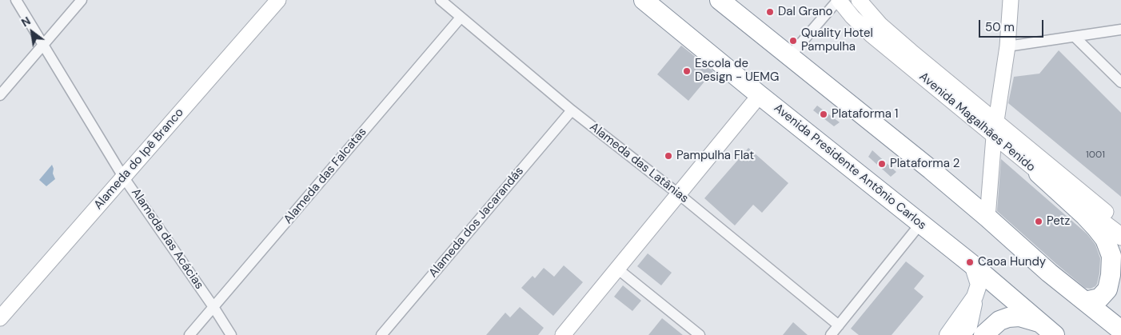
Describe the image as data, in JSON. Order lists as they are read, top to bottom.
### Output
{
  "streets": {
    "highway": ["Avenida Presidente Antônio Carlos"],
    "street": [
      "Avenida Magalhães Penido",
      "Alameda do Ipê Branco",
      "Alameda das Latânias",
      "Alameda das Falcatas",
      "Alameda dos Jacarandás",
      "Alameda das Acácias"
    ]
  },
  "crossings": [
    ["Alameda do Ipê Branco", "Alameda das Acácias"],
    ["Alameda das Latânias", "Alameda das Falcatas"],
    ["Alameda das Latânias", "Alameda dos Jacarandás"],
    ["Alameda das Falcatas", "Alameda das Acácias"]
  ],
  "places": [
    "Dal Grano",
    "Quality Hotel Pampulha",
    "Escola de Design - UEMG",
    "Plataforma 1",
    "Pampulha Flat",
    "Plataforma 2",
    "Petz",
    "Caoa Hundy"
  ],
  "house_numbers": ["1001"],
  "scale_bar": "50 m",
  "north": "top left"
}
